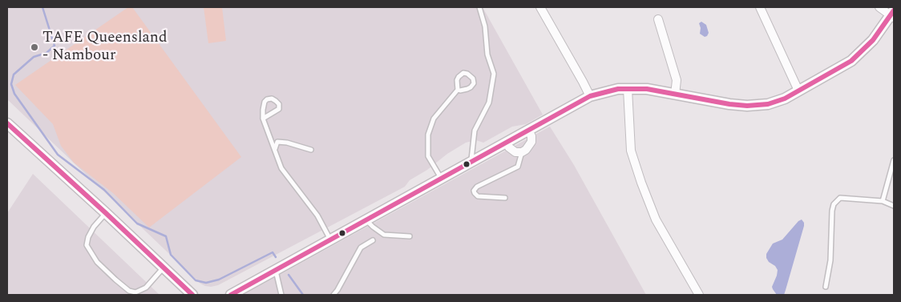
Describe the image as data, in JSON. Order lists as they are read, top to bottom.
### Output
{
  "places": ["TAFE Queensland - Nambour"]
}
